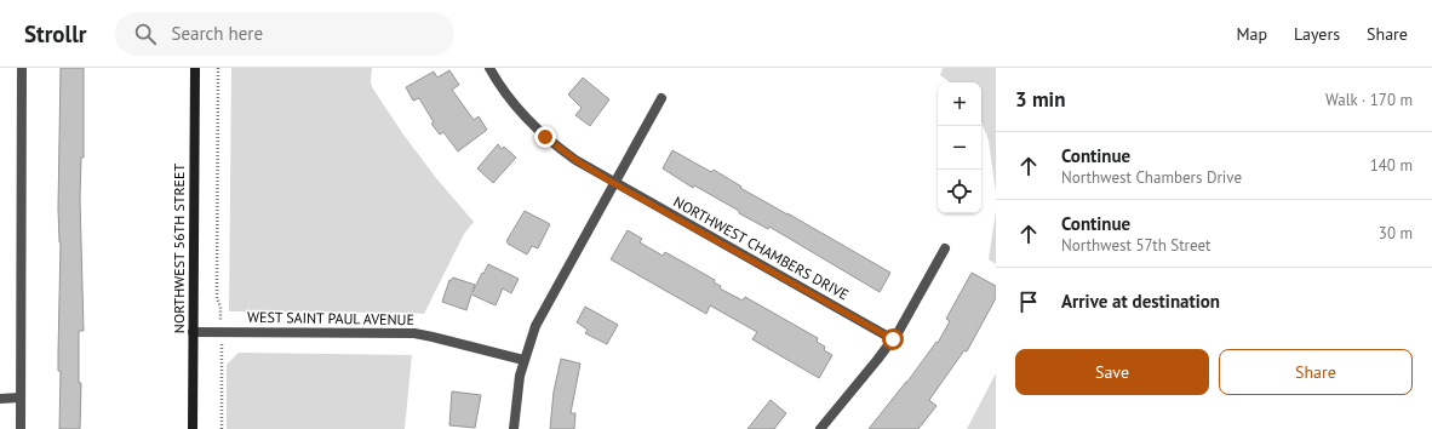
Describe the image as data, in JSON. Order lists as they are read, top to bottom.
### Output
{
  "streets": {
    "main road": ["NORTHWEST 56TH STREET"],
    "street": ["NORTHWEST CHAMBERS DRIVE", "WEST SAINT PAUL AVENUE"]
  },
  "crossings": [
    ["NORTHWEST 56TH STREET", "WEST SAINT PAUL AVENUE"]
  ],
  "page": {
    "header": "Strollr",
    "search": "Search here",
    "nav": ["Map", "Layers", "Share"],
    "heading": ["3 min", "Walk · 170 m"],
    "map_buttons": ["+", "−"],
    "list": [
      ["Continue", "Northwest Chambers Drive", "140 m"],
      ["Continue", "Northwest 57th Street", "30 m"],
      "Arrive at destination"
    ],
    "buttons": ["Save", "Share"]
  }
}
